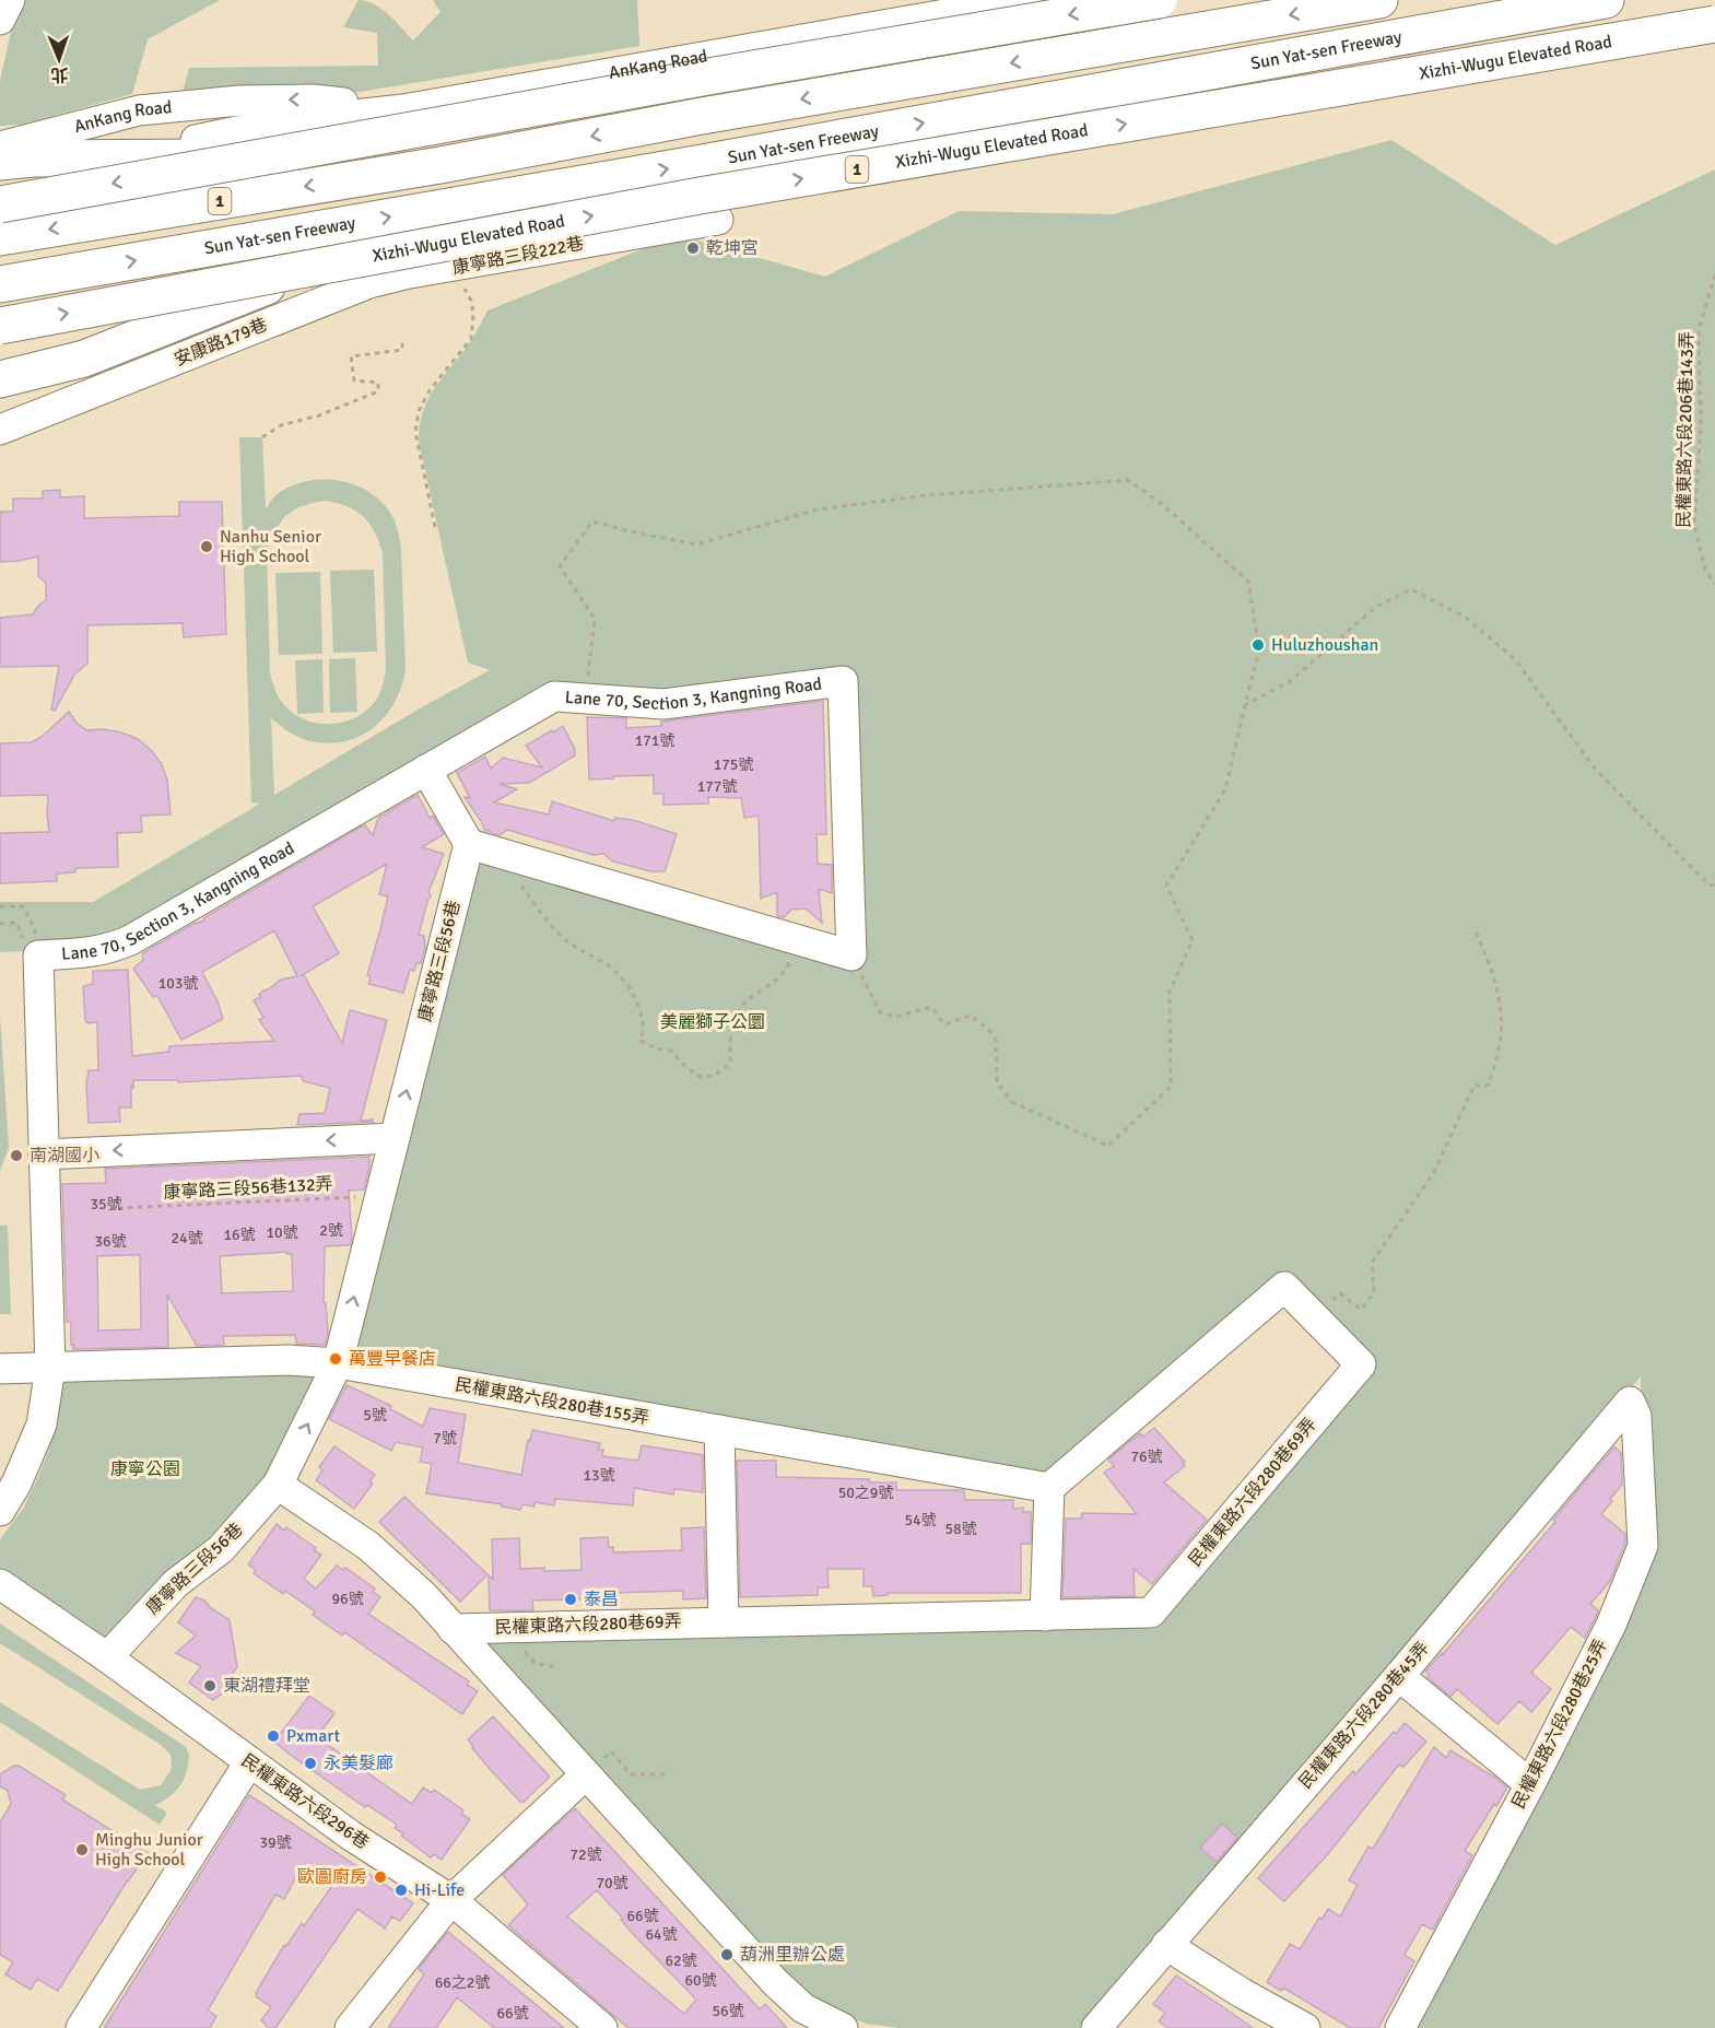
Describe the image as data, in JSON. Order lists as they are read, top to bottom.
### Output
{
  "streets": {
    "highway": ["Sun Yat-sen Freeway", "Xizhi-Wugu Elevated Road", "1"],
    "street": [
      "AnKang Road",
      "康寧路三段222巷",
      "安康路179巷",
      "Lane 70, Section 3, Kangning Road",
      "康寧路三段56巷",
      "民權東路六段280巷155弄",
      "民權東路六段280巷69弄",
      "民權東路六段280巷45弄",
      "民權東路六段280巷25弄",
      "民權東路六段296巷"
    ],
    "path": ["民權東路六段206巷143弄", "康寧路三段56巷132弄"]
  },
  "crossings": [
    ["康寧路三段222巷", "安康路179巷"],
    ["Lane 70, Section 3, Kangning Road", "民權東路六段280巷155弄"],
    ["康寧路三段56巷", "康寧路三段56巷132弄"],
    ["康寧路三段56巷", "民權東路六段280巷155弄"],
    ["康寧路三段56巷", "民權東路六段296巷"],
    ["民權東路六段280巷155弄", "民權東路六段280巷69弄"],
    ["民權東路六段280巷45弄", "民權東路六段280巷25弄"]
  ],
  "one_way": ["康寧路三段56巷"],
  "parks": ["美麗獅子公圜", "康寧公園"],
  "places": [
    "乾坤宮",
    "Nanhu Senior High School",
    "Huluzhoushan",
    "南湖國小",
    "萬豐早餐店",
    "泰昌",
    "東湖禮拜堂",
    "Pxmart",
    "永美髮廊",
    "Minghu Junior High School",
    "歐圖廚房",
    "Hi-Life",
    "葫洲里辦公處"
  ],
  "house_numbers": [
    "171號",
    "175號",
    "177號",
    "103號",
    "35號",
    "2號",
    "10號",
    "16號",
    "24號",
    "36號",
    "5號",
    "7號",
    "76號",
    "13號",
    "50之9號",
    "54號",
    "58號",
    "96號",
    "39號",
    "72號",
    "70號",
    "66號",
    "64號",
    "62號",
    "60號",
    "66之2號",
    "56號",
    "66號"
  ],
  "north": "bottom"
}
